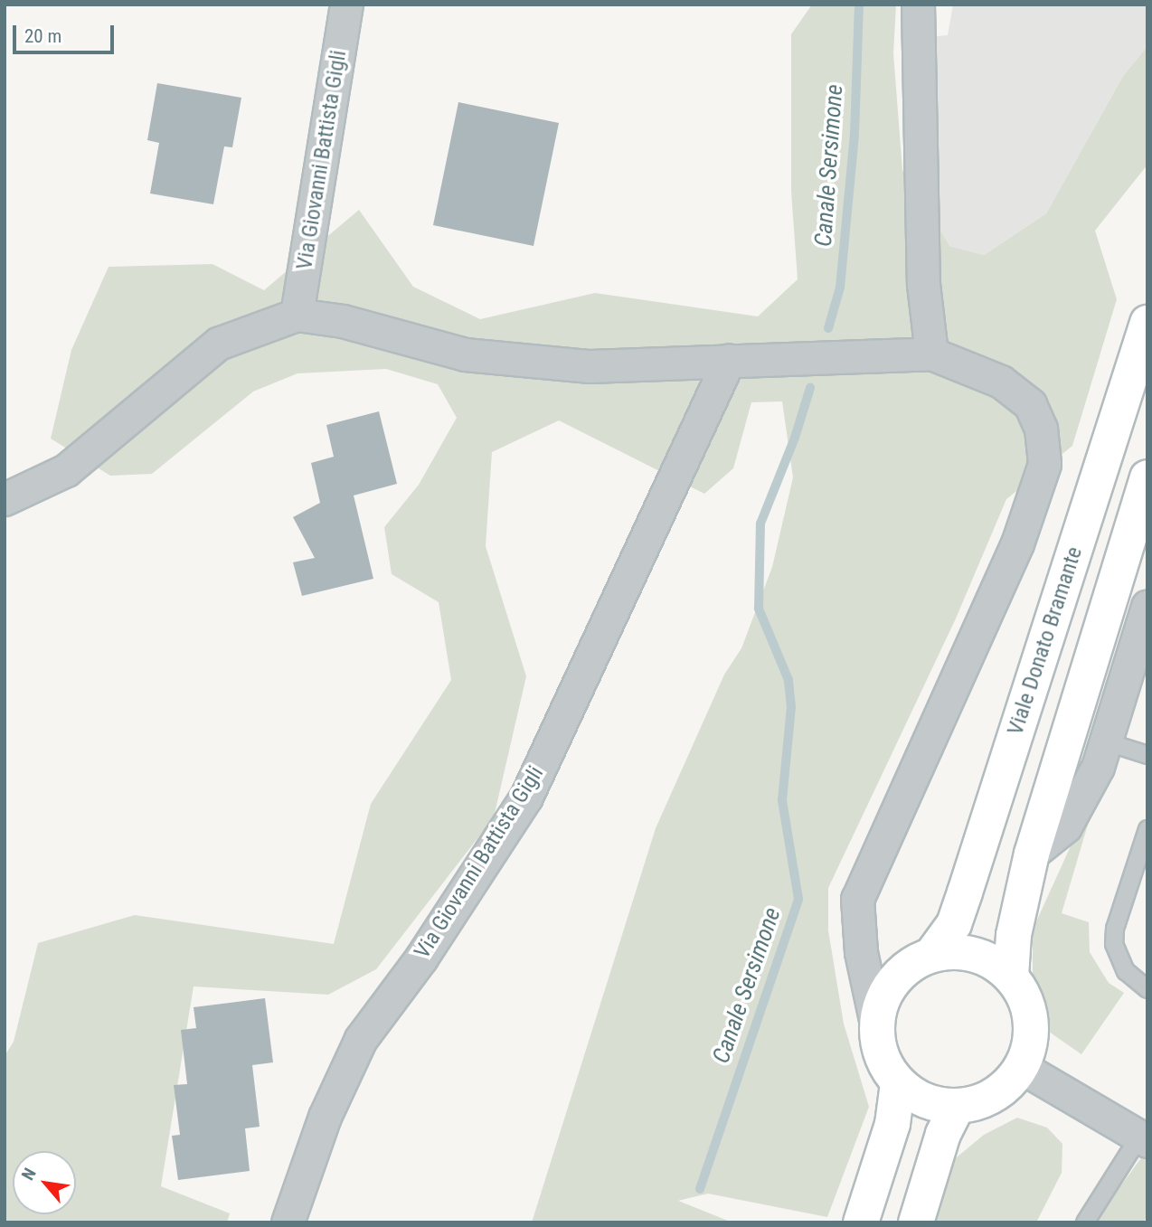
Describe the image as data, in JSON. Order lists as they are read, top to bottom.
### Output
{
  "streets": {
    "main road": ["Viale Donato Bramante"],
    "street": ["Via Giovanni Battista Gigli"]
  },
  "water": ["Canale Sersimone"],
  "scale_bar": "20 m",
  "north": "top left"
}
